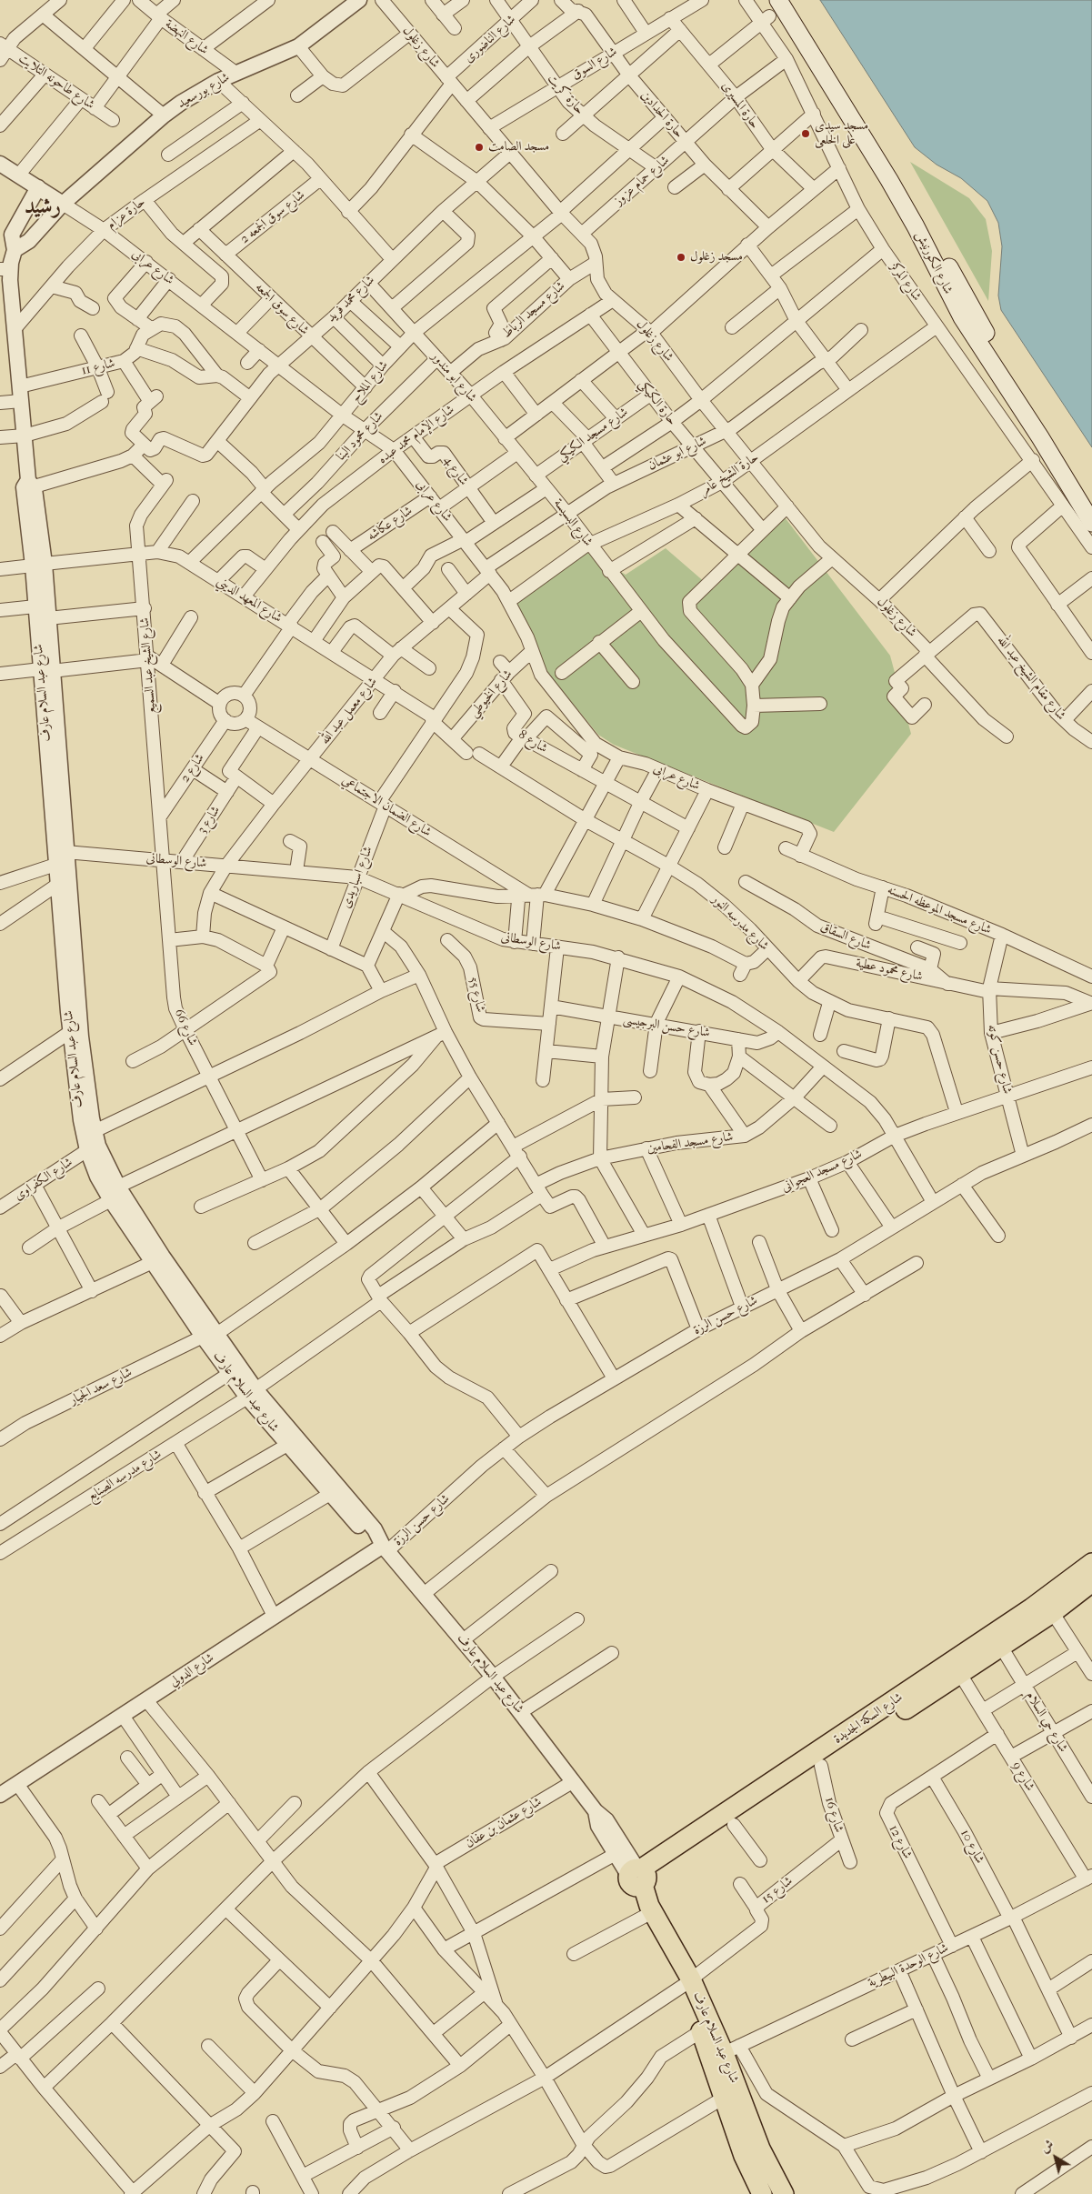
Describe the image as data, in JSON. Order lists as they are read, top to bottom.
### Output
{
  "streets": {
    "main road": ["شارع الكورنيش", "شارع عبد السلام عارف", "شارع السكة الجديدة"],
    "street": [
      "شارع النهضة",
      "شارع الناضورى",
      "شارع زغلول",
      "شارع السوق",
      "شارع طاحونه التلايت",
      "شارع بورسعيد",
      "حارة كريت",
      "حارة المسيرى",
      "حارة الحدادين",
      "شارع حمام عزوز",
      "حارة عزام",
      "شارع سوق الجمعه 2",
      "شارع عرابى",
      "شارع المركز",
      "شارع محمد فريد",
      "شارع سوق الجمعه",
      "شارع مسجد الرباط",
      "شارع 11",
      "شارع ابو مندور",
      "شارع الملاح",
      "حارة الكيكي",
      "شارع الإمام محمد عبده",
      "شارع مسجد الكيكي",
      "شارع محمود البنا",
      "شارع ابو عثمان",
      "شارع 4",
      "حارة الشيخ عامر",
      "شارع البسيسة",
      "شارع عكاشه",
      "شارع المعهد الديني",
      "شارع الشيخ عبد السميع",
      "شارع مقام الشيخ عبد الله",
      "شارع الخيوطي",
      "شارع معمل عبد الله",
      "شارع 8",
      "شارع 2",
      "شارع الضمان الاجتماعي",
      "شارع 3",
      "شارع الوسطانى",
      "شارع اسباريدى",
      "شارع مسجد الموعظه الحسنه",
      "شارع مدرسه النور",
      "شارع السقاق",
      "شارع محمود عطية",
      "شارع 55",
      "شارع حسن البرجيسى",
      "شارع 66",
      "شارع حسن كوته",
      "شارع مسجد الفحامين",
      "شارع مسجد العجوانى",
      "شارع الكفراوى",
      "شارع حسن الرزة",
      "شارع سعد الجيار",
      "شارع مدرسه الصنايع",
      "شارع الدولي",
      "شارع حي السلام",
      "شارع 9",
      "شارع 16",
      "شارع عثمان بن عفان",
      "شارع 12",
      "شارع 10",
      "شارع 15",
      "شارع الوحدة البيطرية"
    ]
  },
  "crossings": [
    ["شارع النهضة", "شارع بورسعيد"],
    ["شارع الناضورى", "شارع زغلول"],
    ["شارع الناضورى", "حارة كريت"],
    ["شارع زغلول", "شارع السوق"],
    ["شارع زغلول", "شارع حمام عزوز"],
    ["شارع زغلول", "شارع محمد فريد"],
    ["شارع زغلول", "شارع مسجد الرباط"],
    ["شارع زغلول", "شارع الملاح"],
    ["شارع زغلول", "شارع الإمام محمد عبده"],
    ["شارع زغلول", "شارع ابو عثمان"],
    ["شارع زغلول", "حارة الشيخ عامر"],
    ["شارع زغلول", "شارع مقام الشيخ عبد الله"],
    ["شارع السوق", "حارة كريت"],
    ["شارع السوق", "حارة المسيرى"],
    ["شارع السوق", "حارة الحدادين"],
    ["شارع بورسعيد", "شارع عرابى"],
    ["حارة كريت", "شارع حمام عزوز"],
    ["حارة كريت", "شارع الملاح"],
    ["حارة المسيرى", "شارع حمام عزوز"],
    ["حارة الحدادين", "شارع حمام عزوز"],
    ["حارة الحدادين", "شارع الملاح"],
    ["شارع حمام عزوز", "شارع المركز"],
    ["حارة عزام", "شارع عرابى"],
    ["حارة عزام", "شارع عبد السلام عارف"],
    ["شارع سوق الجمعه 2", "شارع سوق الجمعه"],
    ["شارع عرابى", "شارع محمد فريد"],
    ["شارع عرابى", "شارع الملاح"],
    ["شارع عرابى", "شارع الإمام محمد عبده"],
    ["شارع عرابى", "شارع محمود البنا"],
    ["شارع عرابى", "شارع ابو عثمان"],
    ["شارع عرابى", "حارة الشيخ عامر"],
    ["شارع عرابى", "شارع عكاشه"],
    ["شارع عرابى", "شارع عبد السلام عارف"],
    ["شارع عرابى", "شارع الخيوطي"],
    ["شارع عرابى", "شارع معمل عبد الله"],
    ["شارع عرابى", "شارع مسجد الموعظه الحسنه"],
    ["شارع المركز", "حارة الشيخ عامر"],
    ["شارع محمد فريد", "شارع سوق الجمعه"],
    ["شارع محمد فريد", "شارع ابو مندور"],
    ["شارع سوق الجمعه", "شارع الملاح"],
    ["شارع مسجد الرباط", "شارع ابو مندور"],
    ["شارع 11", "شارع عبد السلام عارف"],
    ["شارع ابو مندور", "شارع الملاح"],
    ["شارع ابو مندور", "شارع الإمام محمد عبده"],
    ["شارع ابو مندور", "شارع مسجد الكيكي"],
    ["شارع ابو مندور", "شارع محمود البنا"],
    ["شارع ابو مندور", "شارع البسيسة"],
    ["شارع الملاح", "شارع المعهد الديني"],
    ["حارة الكيكي", "شارع الإمام محمد عبده"],
    ["حارة الكيكي", "شارع مسجد الكيكي"],
    ["حارة الكيكي", "شارع ابو عثمان"],
    ["حارة الكيكي", "حارة الشيخ عامر"],
    ["شارع الإمام محمد عبده", "شارع 4"],
    ["شارع الإمام محمد عبده", "شارع المعهد الديني"],
    ["شارع مسجد الكيكي", "شارع البسيسة"],
    ["شارع ابو عثمان", "شارع البسيسة"],
    ["شارع ابو عثمان", "شارع معمل عبد الله"],
    ["حارة الشيخ عامر", "شارع البسيسة"],
    ["شارع المعهد الديني", "شارع الشيخ عبد السميع"],
    ["شارع المعهد الديني", "شارع عبد السلام عارف"],
    ["شارع المعهد الديني", "شارع الخيوطي"],
    ["شارع المعهد الديني", "شارع معمل عبد الله"],
    ["شارع المعهد الديني", "شارع اسباريدى"],
    ["شارع المعهد الديني", "شارع مدرسه النور"],
    ["شارع الشيخ عبد السميع", "شارع 2"],
    ["شارع الشيخ عبد السميع", "شارع الوسطانى"],
    ["شارع الشيخ عبد السميع", "شارع 66"],
    ["شارع عبد السلام عارف", "شارع الوسطانى"],
    ["شارع عبد السلام عارف", "شارع الكفراوى"],
    ["شارع عبد السلام عارف", "شارع حسن الرزة"],
    ["شارع عبد السلام عارف", "شارع سعد الجيار"],
    ["شارع عبد السلام عارف", "شارع مدرسه الصنايع"],
    ["شارع عبد السلام عارف", "شارع الدولي"],
    ["شارع عبد السلام عارف", "شارع السكة الجديدة"],
    ["شارع عبد السلام عارف", "شارع عثمان بن عفان"],
    ["شارع عبد السلام عارف", "شارع 15"],
    ["شارع عبد السلام عارف", "شارع الوحدة البيطرية"],
    ["شارع الخيوطي", "شارع 8"],
    ["شارع الخيوطي", "شارع مدرسه النور"],
    ["شارع معمل عبد الله", "شارع الضمان الاجتماعي"],
    ["شارع معمل عبد الله", "شارع الوسطانى"],
    ["شارع معمل عبد الله", "شارع اسباريدى"],
    ["شارع 2", "شارع الضمان الاجتماعي"],
    ["شارع الضمان الاجتماعي", "شارع اسباريدى"],
    ["شارع 3", "شارع الوسطانى"],
    ["شارع الوسطانى", "شارع اسباريدى"],
    ["شارع الوسطانى", "شارع حسن البرجيسى"],
    ["شارع الوسطانى", "شارع 66"],
    ["شارع الوسطانى", "شارع مسجد الفحامين"],
    ["شارع الوسطانى", "شارع مسجد العجوانى"],
    ["شارع الوسطانى", "شارع حسن الرزة"],
    ["شارع مسجد الموعظه الحسنه", "شارع حسن كوته"],
    ["شارع مدرسه النور", "شارع محمود عطية"],
    ["شارع مدرسه النور", "شارع مسجد العجوانى"],
    ["شارع السقاق", "شارع محمود عطية"],
    ["شارع محمود عطية", "شارع حسن كوته"],
    ["شارع حسن كوته", "شارع مسجد العجوانى"],
    ["شارع حسن كوته", "شارع حسن الرزة"],
    ["شارع مسجد الفحامين", "شارع مدرسه الصنايع"],
    ["شارع حسن الرزة", "شارع الدولي"],
    ["شارع السكة الجديدة", "شارع حي السلام"],
    ["شارع السكة الجديدة", "شارع 9"],
    ["شارع السكة الجديدة", "شارع 16"],
    ["شارع 9", "شارع 12"],
    ["شارع 9", "شارع الوحدة البيطرية"],
    ["شارع 16", "شارع 15"],
    ["شارع 12", "شارع 10"],
    ["شارع 12", "شارع الوحدة البيطرية"],
    ["شارع 10", "شارع الوحدة البيطرية"]
  ],
  "districts": ["رشيد"],
  "places": ["مسجد سيدى على الخلعى", "مسجد الصامت", "مسجد زغلول"],
  "north": "top left"
}
